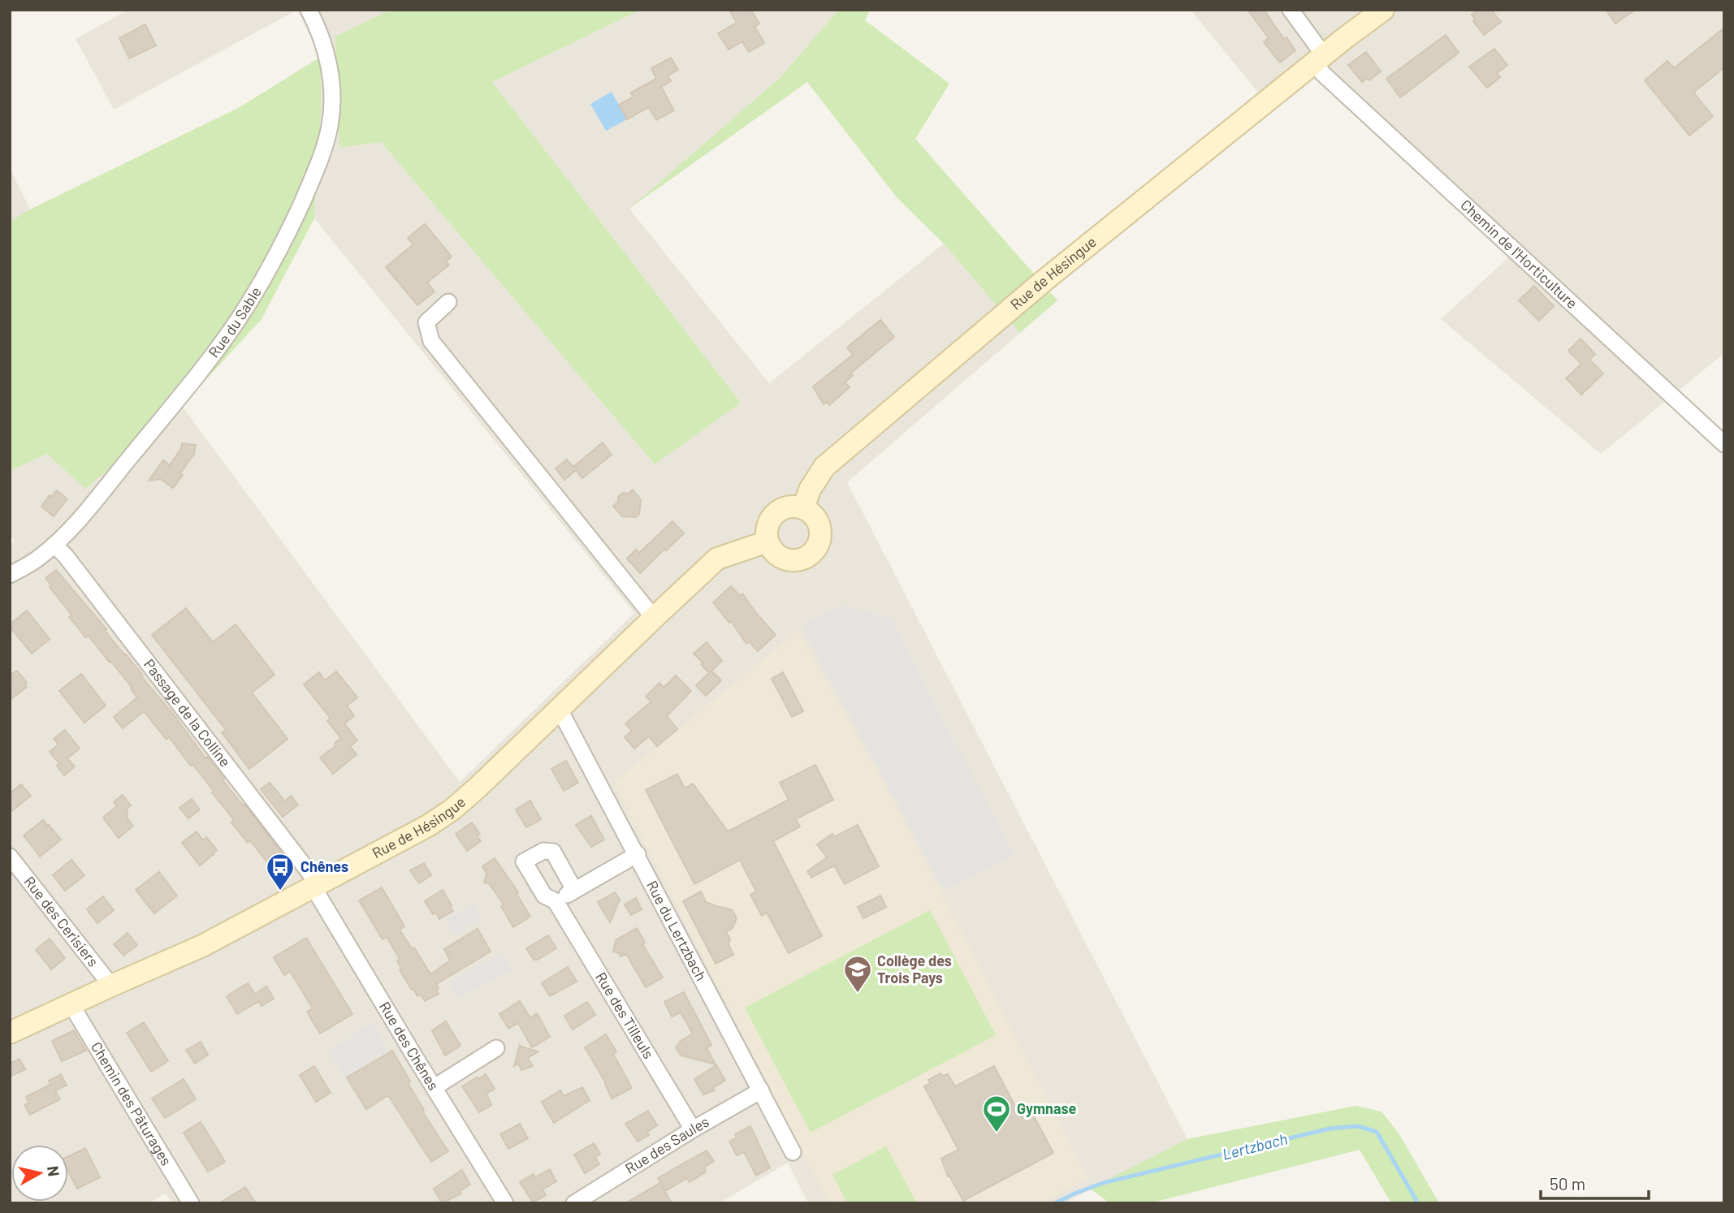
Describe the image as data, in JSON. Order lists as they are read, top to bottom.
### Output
{
  "streets": {
    "main road": ["Rue de Hésingue"],
    "street": [
      "Chemin de l'Horticulture",
      "Rue du Sable",
      "Passage de la Colline",
      "Rue des Cerisiers",
      "Rue du Lertzbach",
      "Rue des Tilleuls",
      "Rue des Chênes",
      "Chemin des Pâturages",
      "Rue des Saules"
    ]
  },
  "crossings": [
    ["Chemin de l'Horticulture", "Rue de Hésingue"],
    ["Rue de Hésingue", "Passage de la Colline"],
    ["Rue de Hésingue", "Rue des Cerisiers"],
    ["Rue de Hésingue", "Rue du Lertzbach"],
    ["Rue de Hésingue", "Rue des Chênes"],
    ["Rue de Hésingue", "Chemin des Pâturages"],
    ["Rue du Sable", "Passage de la Colline"],
    ["Passage de la Colline", "Rue des Chênes"],
    ["Rue du Lertzbach", "Rue des Saules"],
    ["Rue des Tilleuls", "Rue des Saules"]
  ],
  "water": ["Lertzbach"],
  "places": {
    "bus stop": ["Chênes"],
    "school or university": ["Collège des Trois Pays"],
    "sports": ["Gymnase"]
  },
  "scale_bar": "50 m",
  "north": "right"
}
